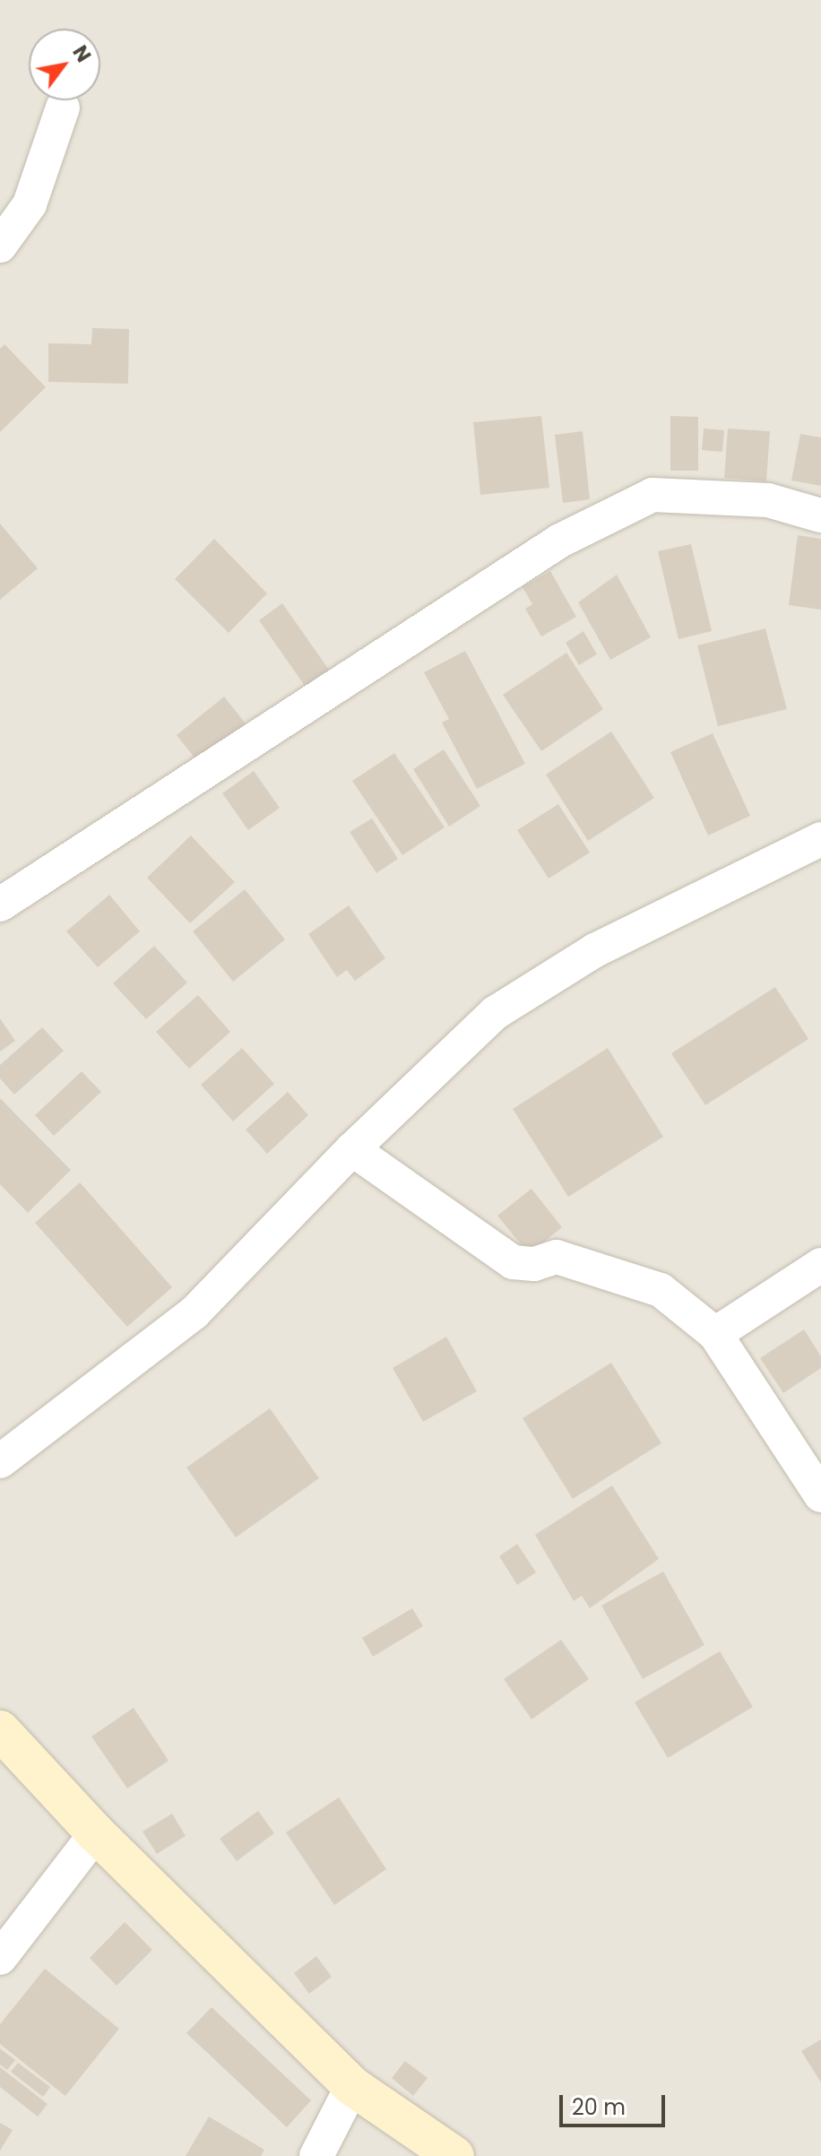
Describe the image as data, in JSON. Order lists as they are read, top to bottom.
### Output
{
  "scale_bar": "20 m",
  "north": "top right"
}
